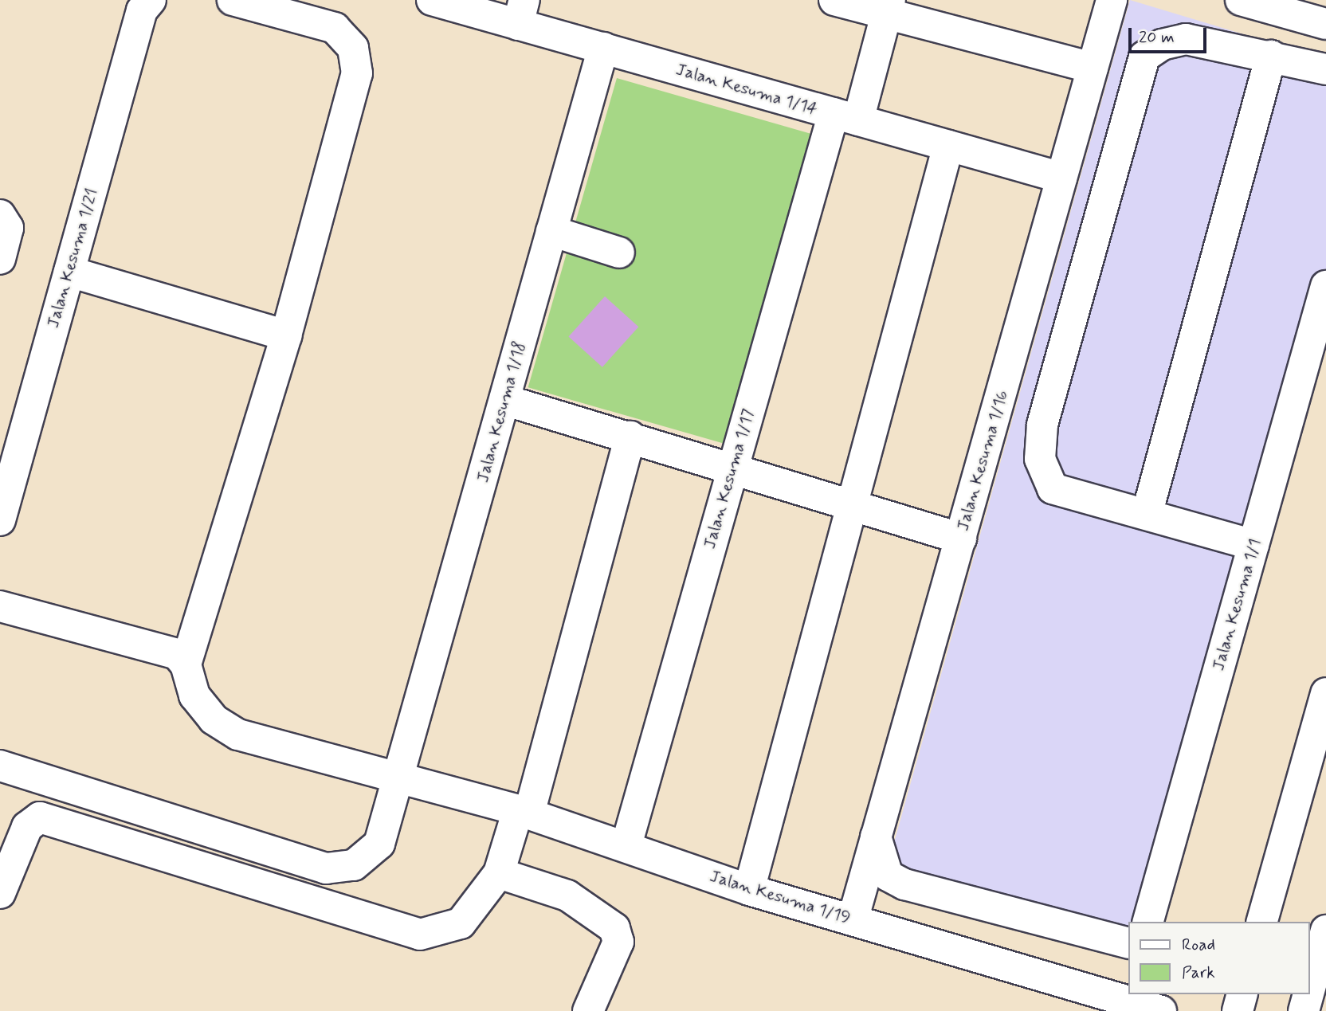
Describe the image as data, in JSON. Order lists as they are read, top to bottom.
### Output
{
  "streets": {
    "street": [
      "Jalan Kesuma 1/14",
      "Jalan Kesuma 1/21",
      "Jalan Kesuma 1/18",
      "Jalan Kesuma 1/16",
      "Jalan Kesuma 1/17",
      "Jalan Kesuma 1/1",
      "Jalan Kesuma 1/19"
    ]
  },
  "crossings": [
    ["Jalan Kesuma 1/14", "Jalan Kesuma 1/18"],
    ["Jalan Kesuma 1/14", "Jalan Kesuma 1/16"],
    ["Jalan Kesuma 1/14", "Jalan Kesuma 1/17"],
    ["Jalan Kesuma 1/18", "Jalan Kesuma 1/19"],
    ["Jalan Kesuma 1/16", "Jalan Kesuma 1/19"],
    ["Jalan Kesuma 1/17", "Jalan Kesuma 1/19"]
  ],
  "legend": ["Road", "Park"],
  "scale_bar": "20 m"
}
